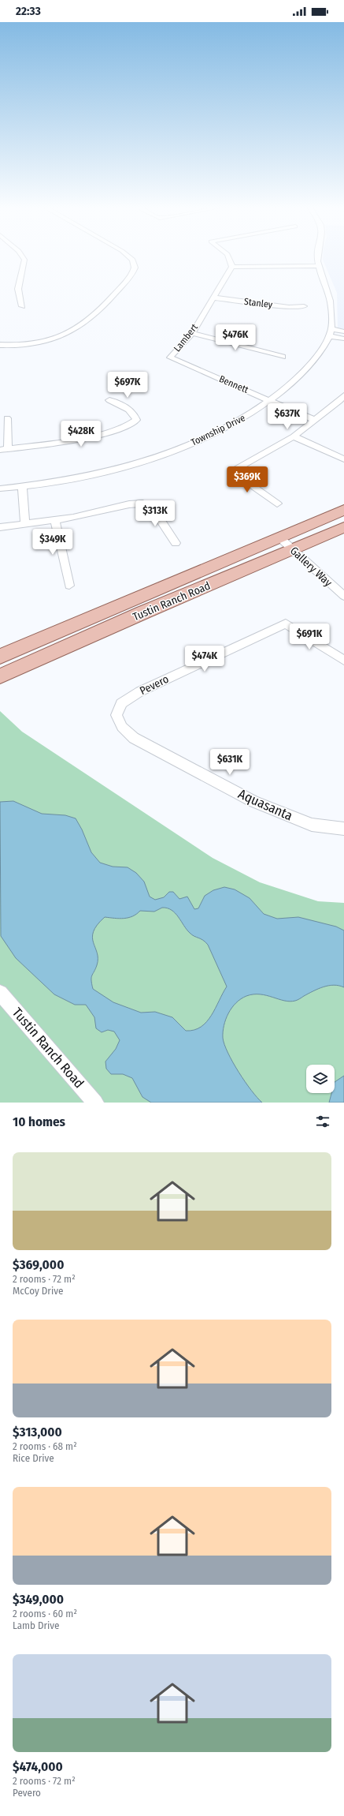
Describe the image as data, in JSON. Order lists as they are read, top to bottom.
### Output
{
  "streets": {
    "main road": ["Tustin Ranch Road"],
    "street": [
      "Stanley",
      "Lambert",
      "Bennett",
      "Township Drive",
      "Gallery Way",
      "Pevero",
      "Aquasanta"
    ]
  },
  "crossings": [
    ["Stanley", "Lambert"],
    ["Lambert", "Bennett"],
    ["Bennett", "Township Drive"],
    ["Gallery Way", "Tustin Ranch Road"],
    ["Pevero", "Aquasanta"]
  ],
  "page": {
    "status": "22:33",
    "price": [
      "$476K",
      "$697K",
      "$637K",
      "$428K",
      "$369K",
      "$313K",
      "$349K",
      "$691K",
      "$474K",
      "$631K"
    ],
    "heading": "10 homes",
    "list": [
      {
        "name": "$369,000",
        "note": "2 rooms · 72 m² · McCoy Drive"
      },
      {
        "name": "$313,000",
        "note": "2 rooms · 68 m² · Rice Drive"
      },
      {
        "name": "$349,000",
        "note": "2 rooms · 60 m² · Lamb Drive"
      },
      {
        "name": "$474,000",
        "note": "2 rooms · 72 m² · Pevero"
      }
    ]
  }
}
